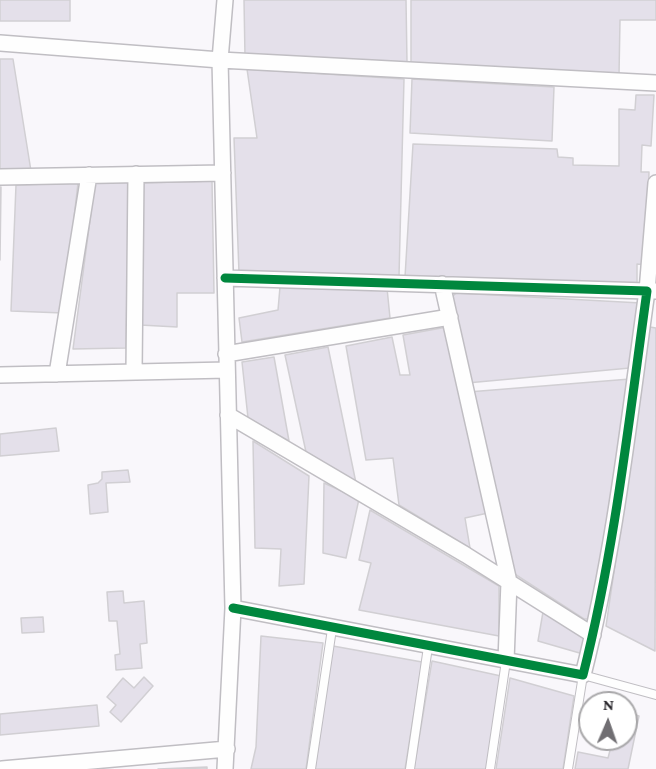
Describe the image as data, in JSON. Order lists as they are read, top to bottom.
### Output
{
  "north": "top"
}
